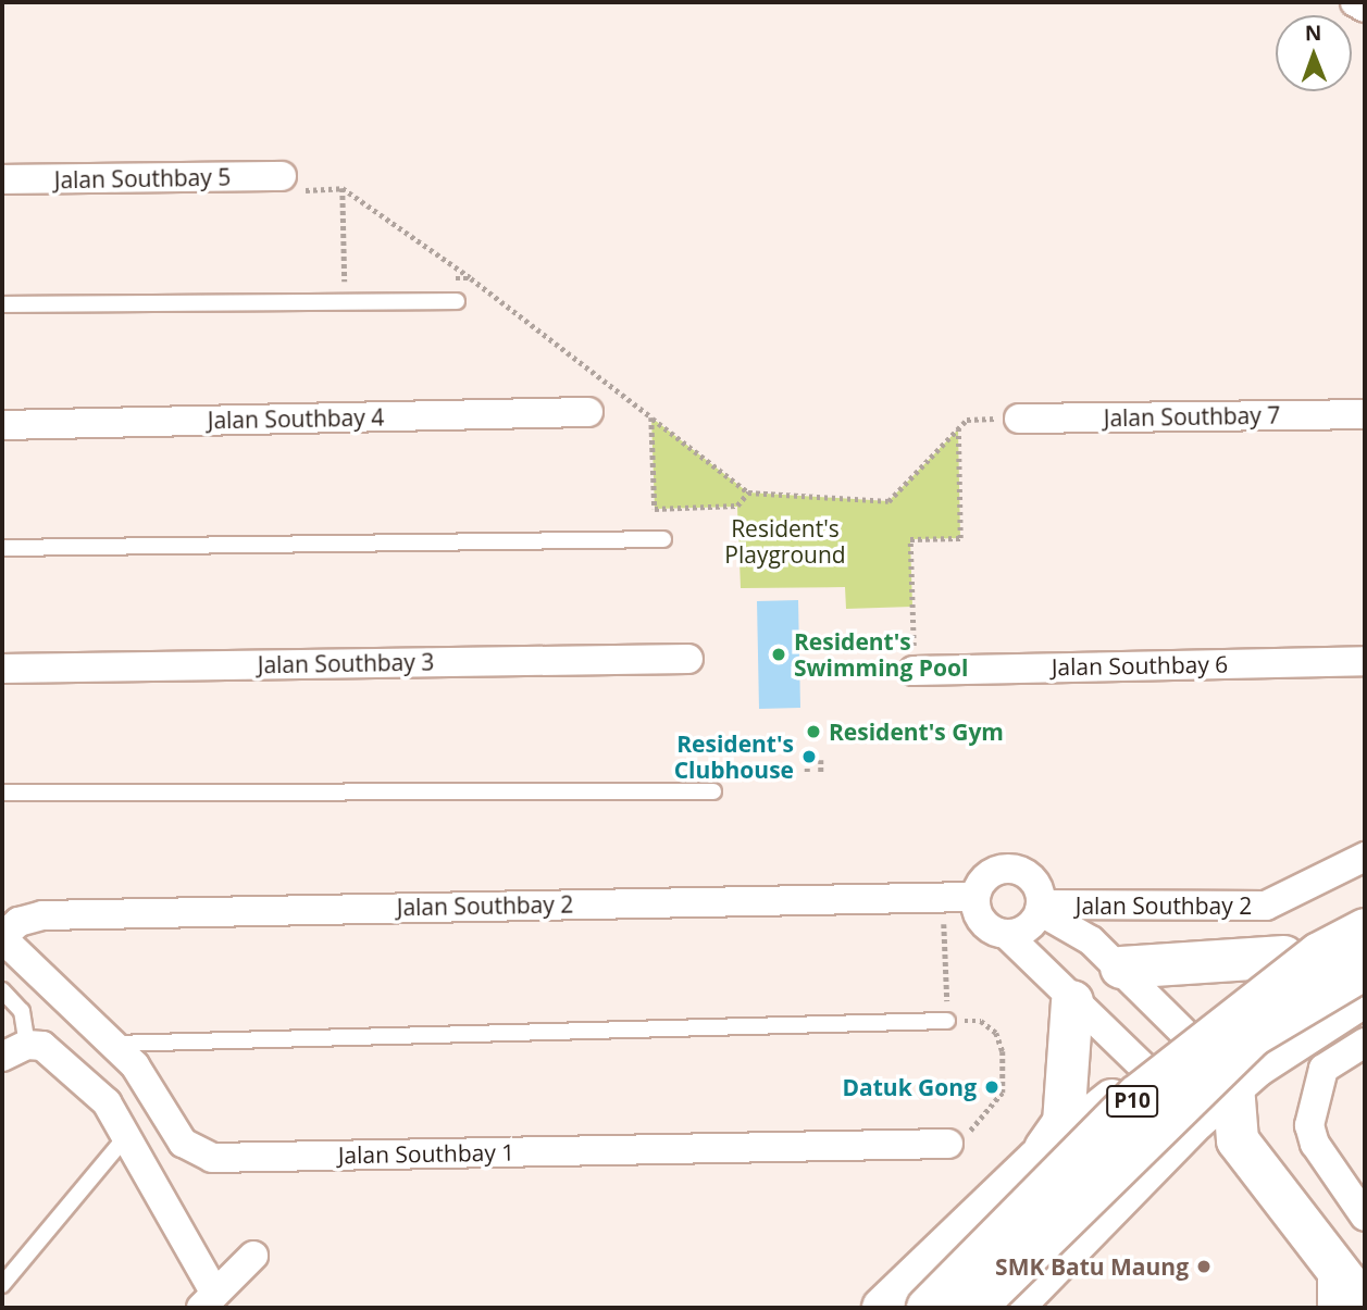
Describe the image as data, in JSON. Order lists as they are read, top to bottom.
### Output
{
  "streets": {
    "main road": ["P10"],
    "street": [
      "Jalan Southbay 5",
      "Jalan Southbay 7",
      "Jalan Southbay 4",
      "Jalan Southbay 3",
      "Jalan Southbay 6",
      "Jalan Southbay 2",
      "Jalan Southbay 1"
    ]
  },
  "crossings": [
    ["Jalan Southbay 2", "Jalan Southbay 1"]
  ],
  "parks": ["Resident's Playground"],
  "places": [
    "Resident's Swimming Pool",
    "Resident's Gym",
    "Resident's Clubhouse",
    "Datuk Gong",
    "SMK Batu Maung"
  ],
  "north": "top"
}
